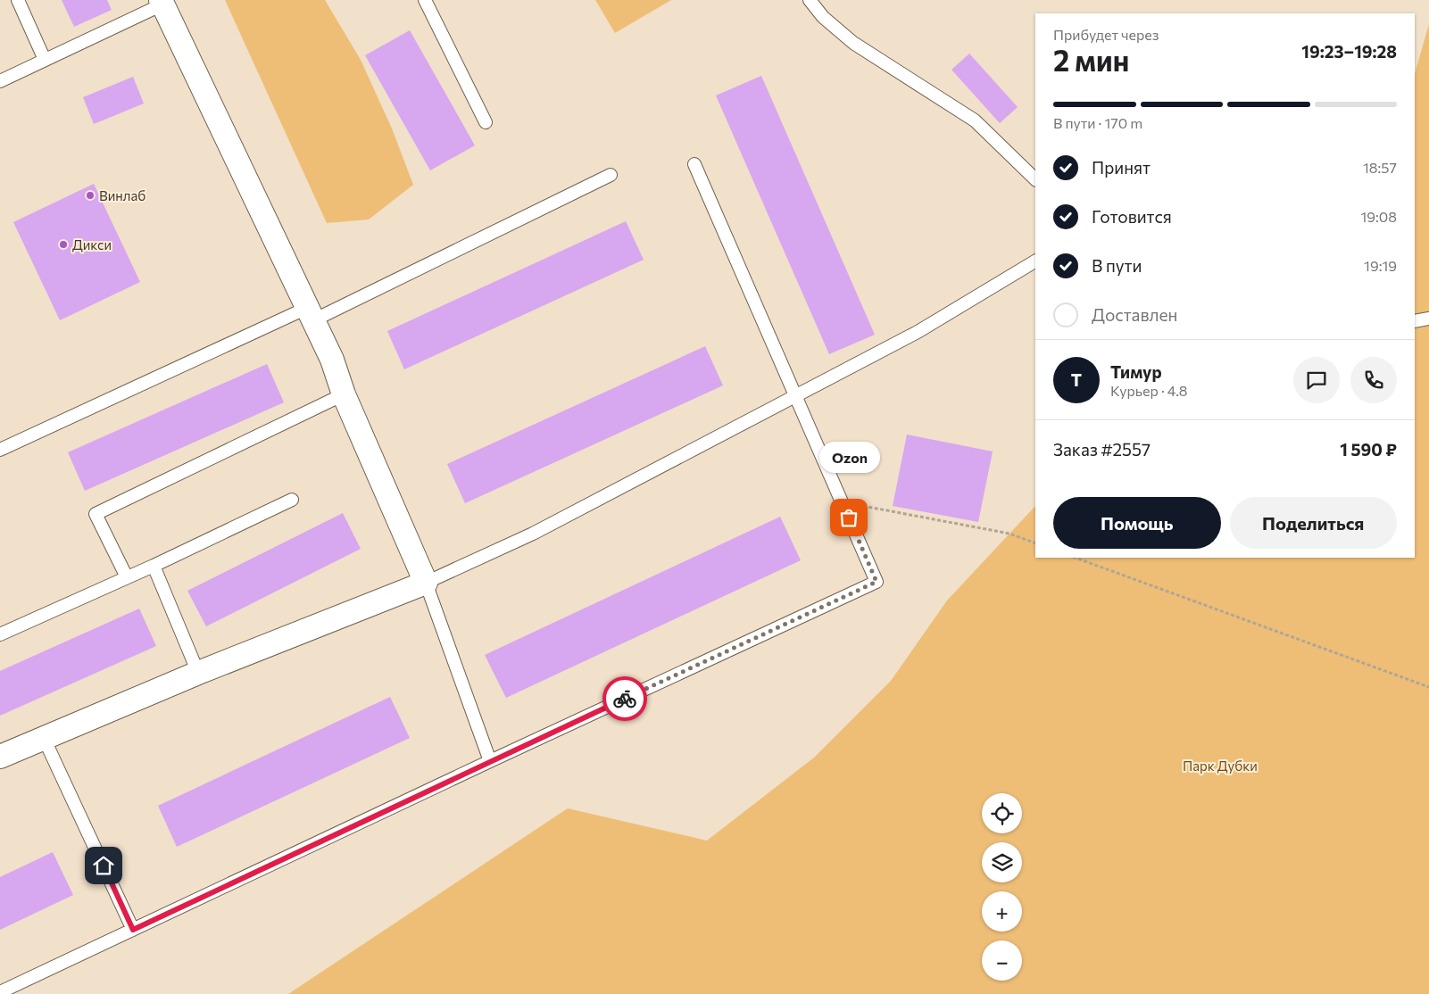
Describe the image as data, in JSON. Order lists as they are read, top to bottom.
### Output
{
  "parks": ["Парк Дубки"],
  "places": ["Винлаб", "Дикси", "Ozon"],
  "page": {
    "heading": ["2 мин", "Прибудет через", "19:23–19:28"],
    "panel": [
      "Тимур",
      "Курьер · 4.8",
      "Заказ #2557",
      "1 590 ₽"
    ],
    "bar": "В пути · 170 m",
    "list": [
      ["Принят", "18:57"],
      ["Готовится", "19:08"],
      ["В пути", "19:19"],
      "Доставлен"
    ],
    "round": "Т",
    "bubble": "Ozon",
    "buttons": ["Помощь", "Поделиться"],
    "map_buttons": ["+", "−"]
  }
}
